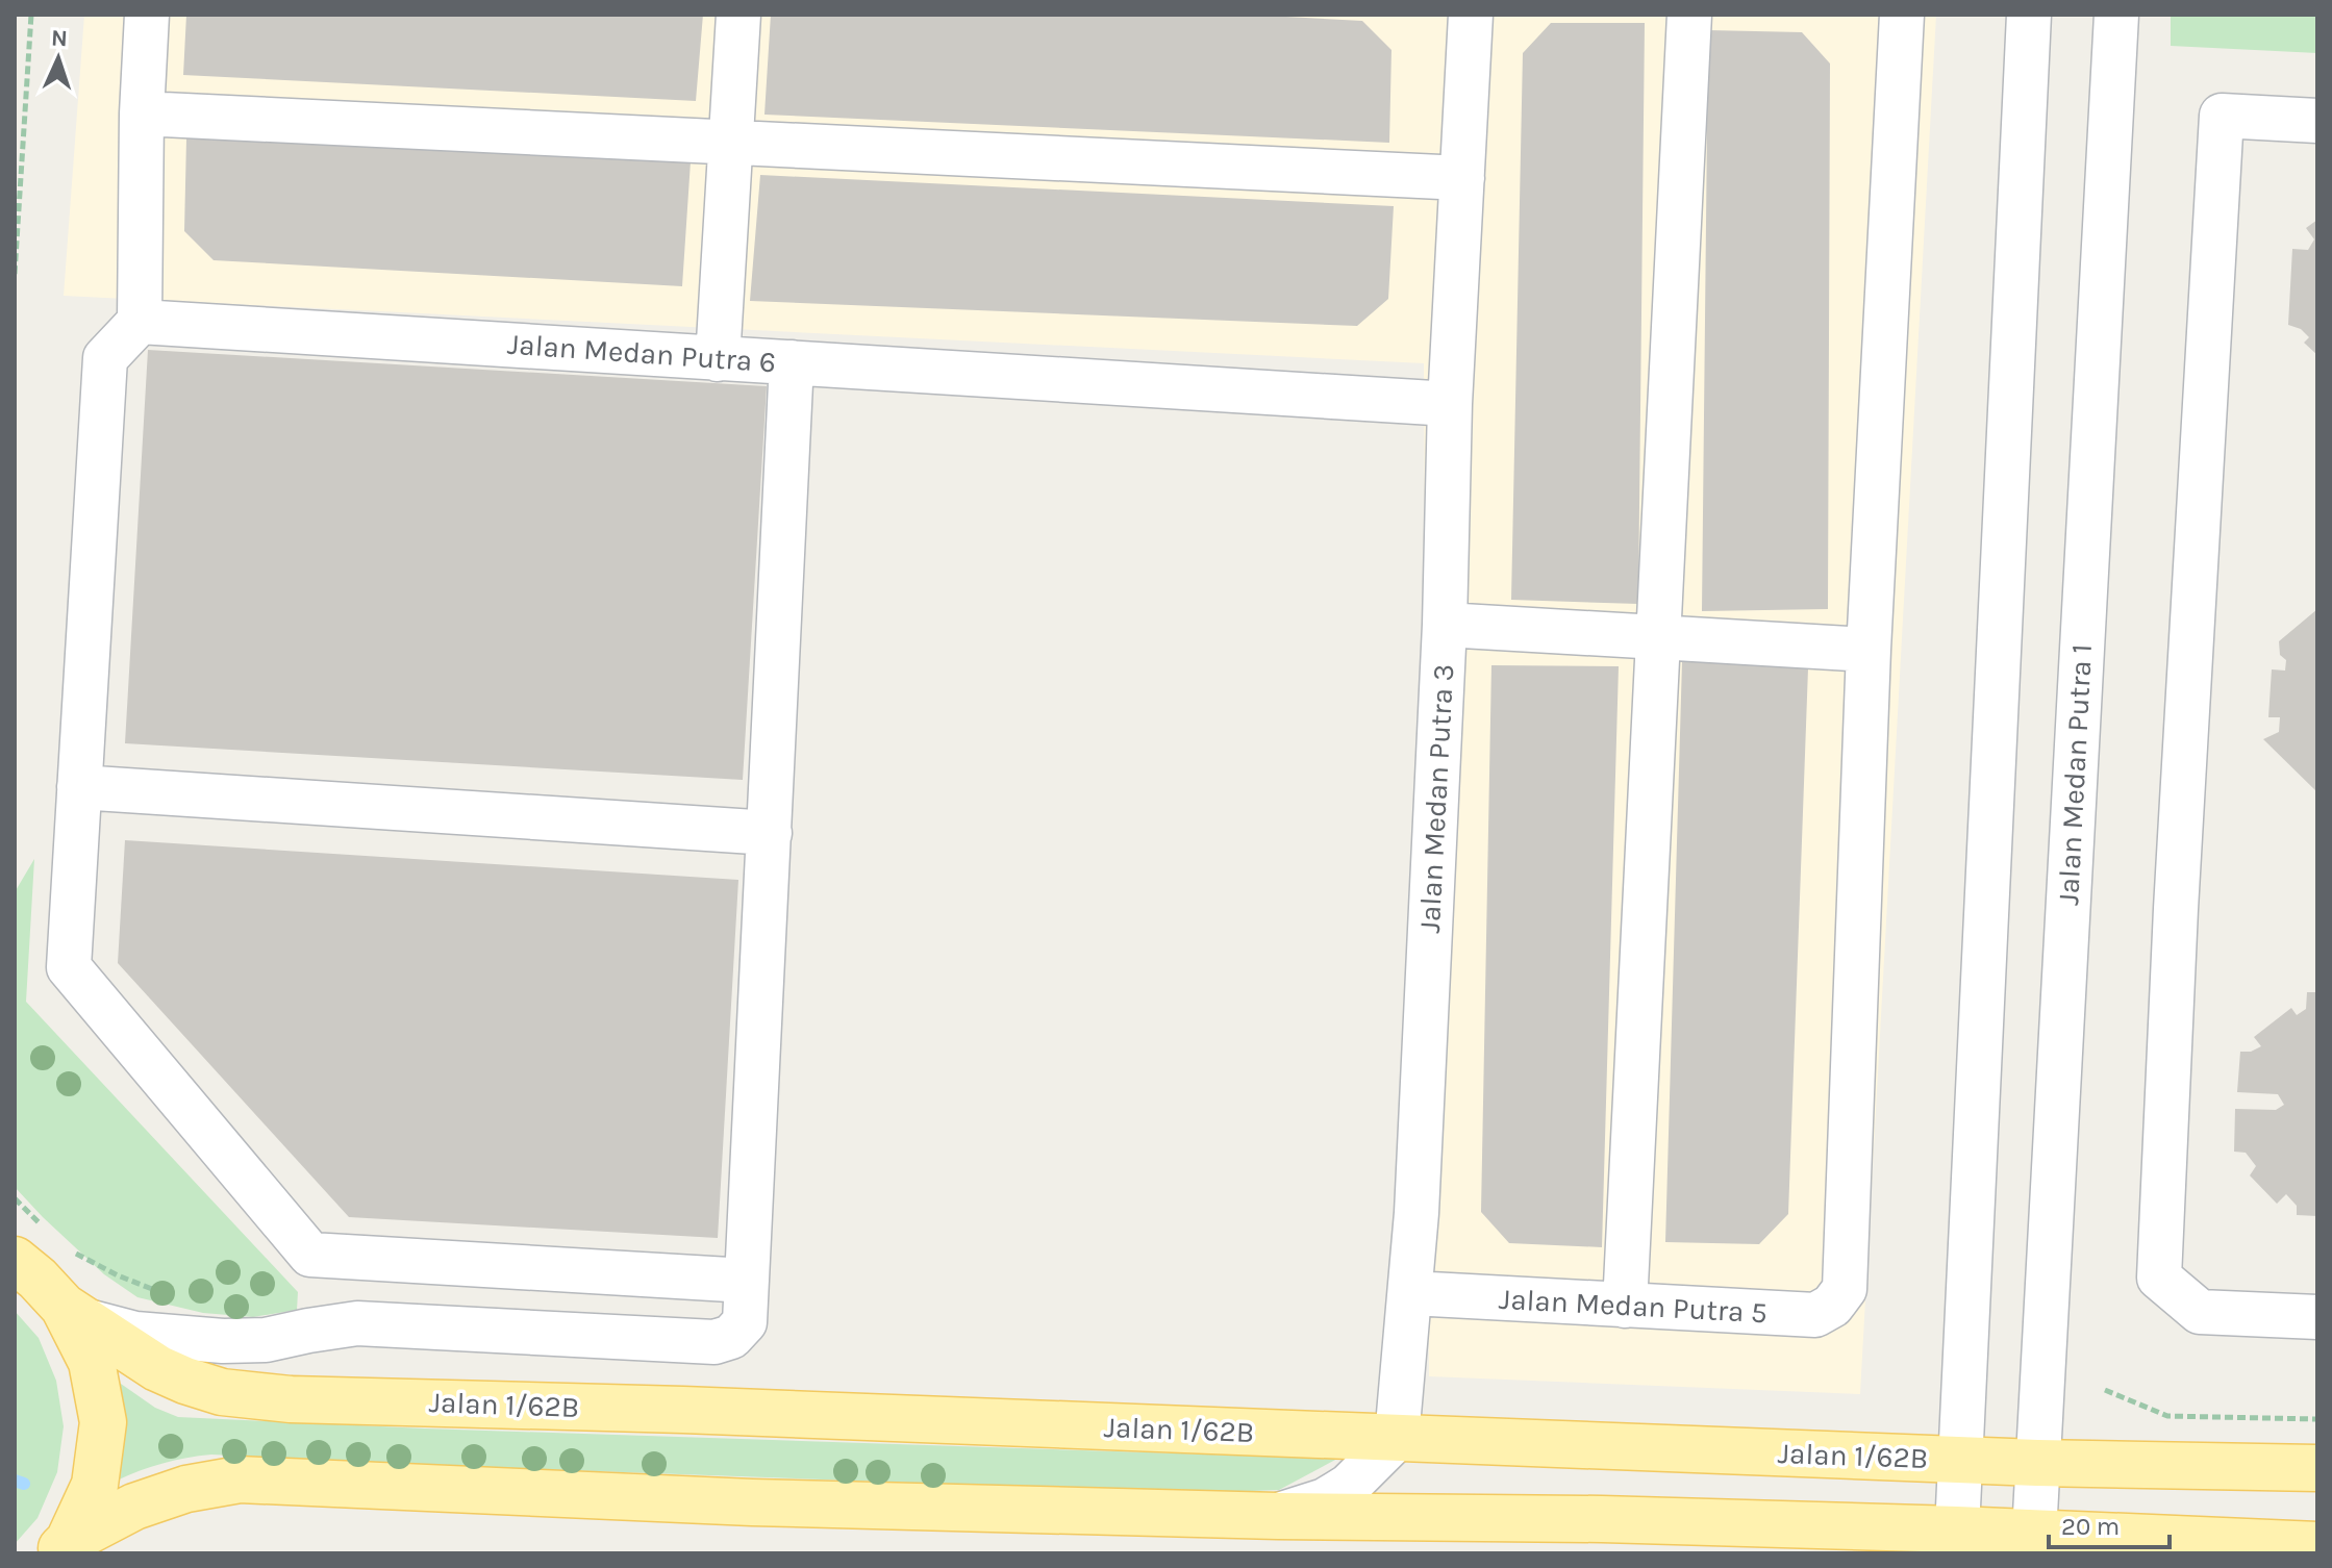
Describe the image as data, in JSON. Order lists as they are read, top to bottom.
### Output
{
  "streets": {
    "main road": ["Jalan 1/62B"],
    "street": [
      "Jalan Medan Putra 6",
      "Jalan Medan Putra 1",
      "Jalan Medan Putra 3",
      "Jalan Medan Putra 5"
    ]
  },
  "crossings": [
    ["Jalan Medan Putra 6", "Jalan Medan Putra 3"],
    ["Jalan Medan Putra 1", "Jalan 1/62B"],
    ["Jalan Medan Putra 3", "Jalan Medan Putra 5"],
    ["Jalan Medan Putra 3", "Jalan 1/62B"]
  ],
  "scale_bar": "20 m",
  "north": "top"
}
